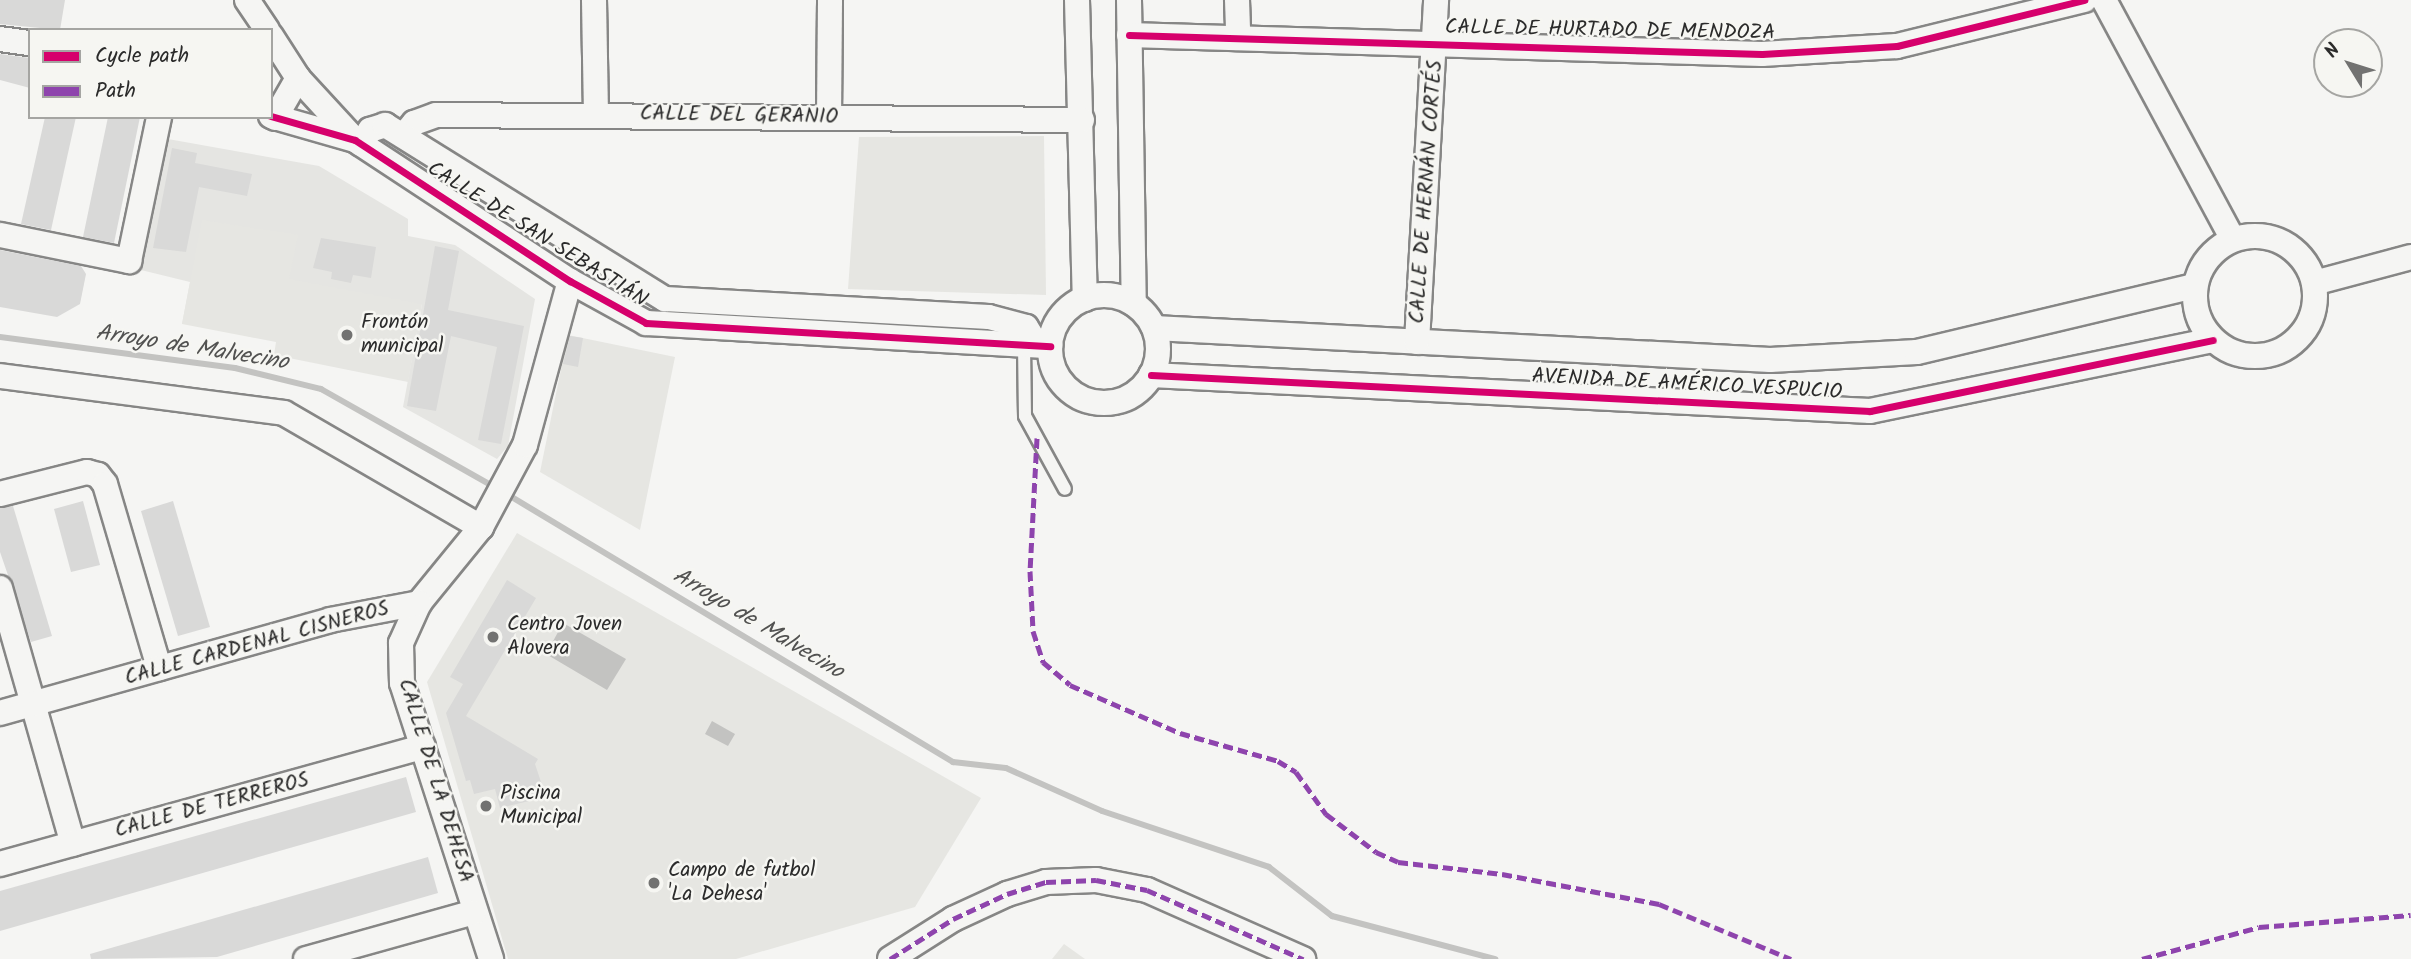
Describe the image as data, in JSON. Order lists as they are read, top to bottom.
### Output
{
  "streets": {
    "street": [
      "CALLE DE HURTADO DE MENDOZA",
      "CALLE DEL GERANIO",
      "CALLE DE HERNÁN CORTÉS",
      "CALLE DE SAN SEBASTIÁN",
      "AVENIDA DE AMÉRICO VESPUCIO",
      "CALLE CARDENAL CISNEROS",
      "CALLE DE LA DEHESA",
      "CALLE DE TERREROS"
    ]
  },
  "crossings": [
    ["CALLE DE HURTADO DE MENDOZA", "CALLE DE HERNÁN CORTÉS"],
    ["CALLE DE HERNÁN CORTÉS", "AVENIDA DE AMÉRICO VESPUCIO"],
    ["CALLE DE SAN SEBASTIÁN", "AVENIDA DE AMÉRICO VESPUCIO"],
    ["CALLE DE SAN SEBASTIÁN", "CALLE CARDENAL CISNEROS"],
    ["CALLE CARDENAL CISNEROS", "CALLE DE LA DEHESA"],
    ["CALLE DE LA DEHESA", "CALLE DE TERREROS"]
  ],
  "water": ["Arroyo de Malvecino"],
  "places": [
    "Frontón municipal",
    "Centro Joven Alovera",
    "Piscina Municipal",
    "Campo de futbol 'La Dehesa'"
  ],
  "legend": ["Cycle path", "Path"],
  "north": "top left"
}
